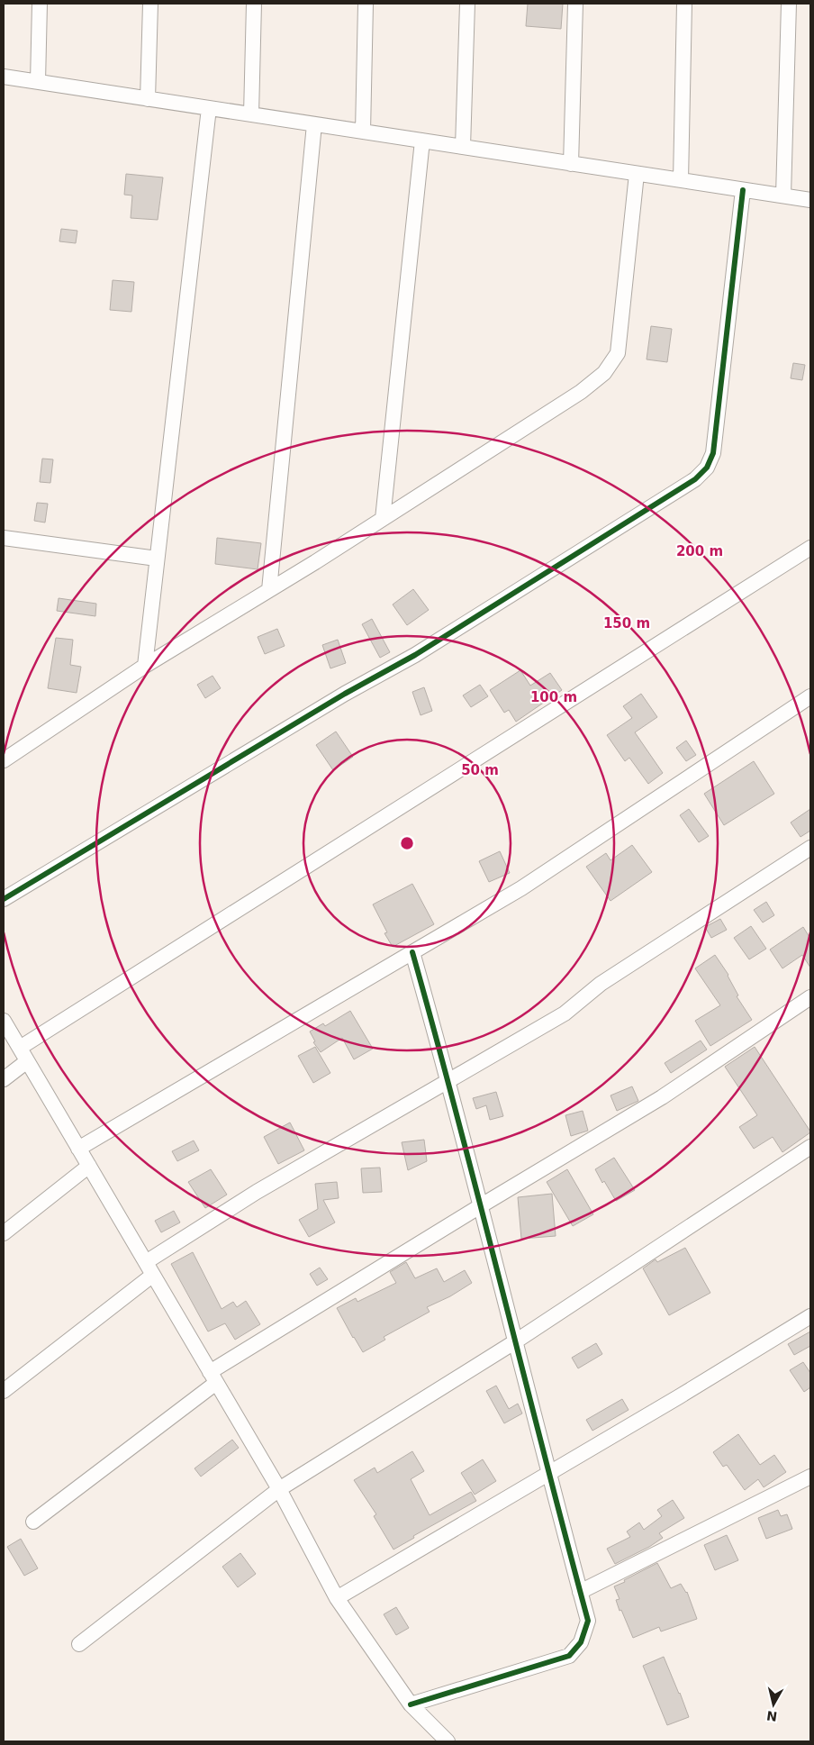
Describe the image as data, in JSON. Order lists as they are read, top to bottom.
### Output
{
  "north": "bottom",
  "rings": [
    "200 m",
    "150 m",
    "100 m",
    "50 m"
  ]
}
